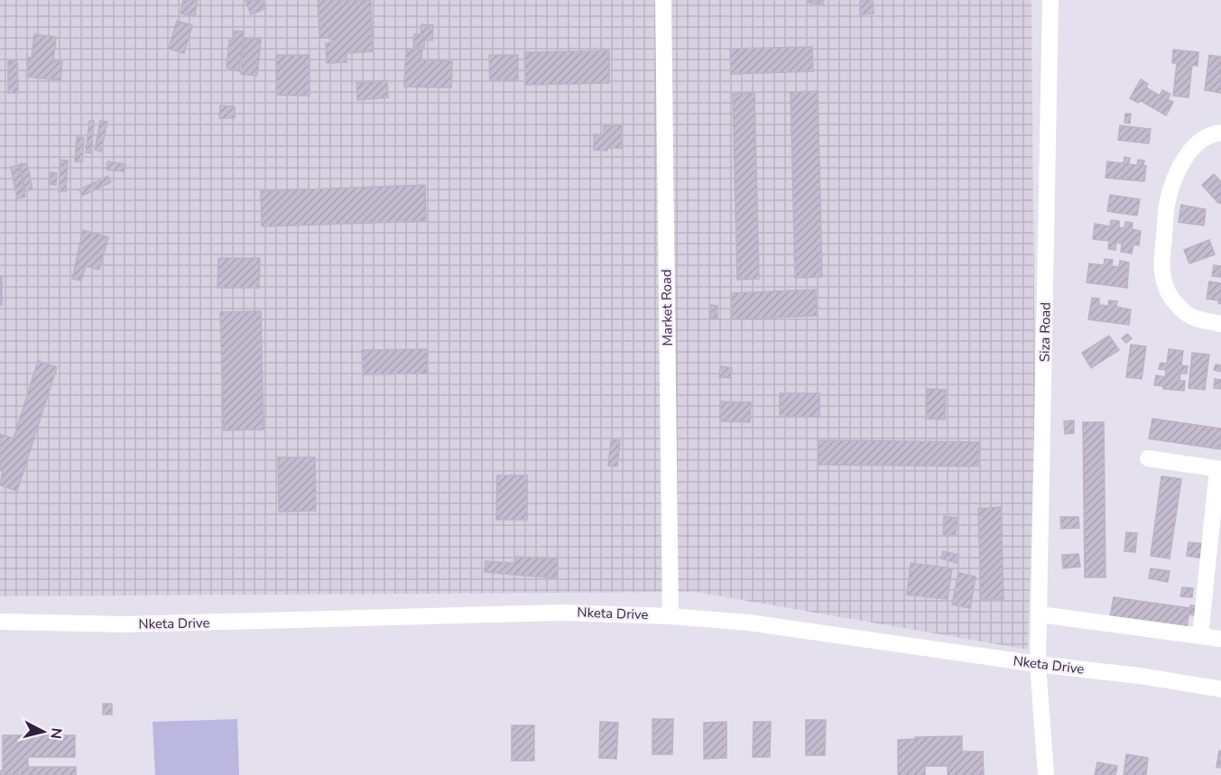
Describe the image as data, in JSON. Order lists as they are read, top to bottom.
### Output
{
  "streets": {
    "street": ["Market Road", "Siza Road", "Nketa Drive"]
  },
  "crossings": [
    ["Market Road", "Nketa Drive"],
    ["Siza Road", "Nketa Drive"]
  ],
  "north": "right"
}
